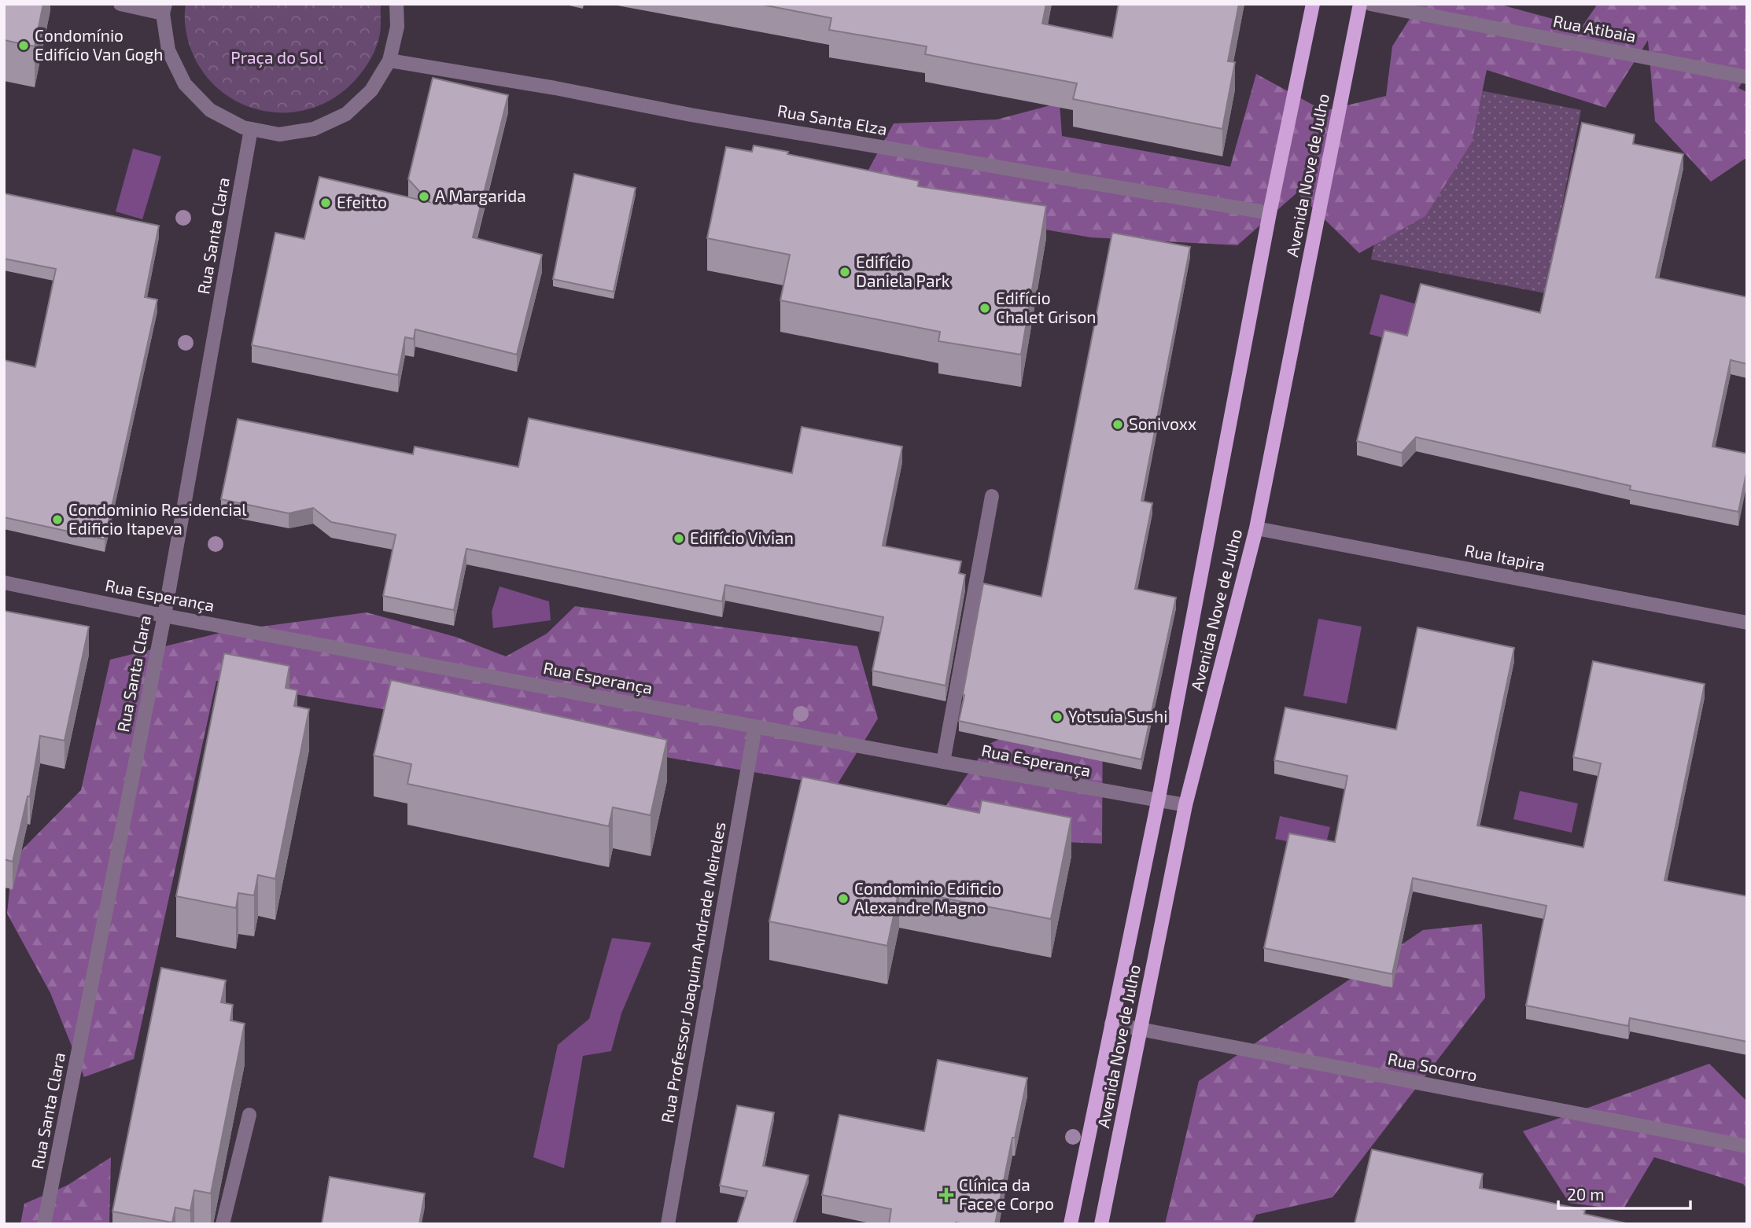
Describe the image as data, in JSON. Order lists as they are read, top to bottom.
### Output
{
  "streets": {
    "main road": ["Avenida Nove de Julho"],
    "street": [
      "Rua Atibaia",
      "Rua Santa Elza",
      "Rua Santa Clara",
      "Rua Itapira",
      "Rua Esperança",
      "Rua Professor Joaquim Andrade Meireles",
      "Rua Socorro"
    ]
  },
  "crossings": [
    ["Rua Santa Elza", "Avenida Nove de Julho"],
    ["Avenida Nove de Julho", "Rua Itapira"],
    ["Avenida Nove de Julho", "Rua Esperança"],
    ["Avenida Nove de Julho", "Rua Socorro"],
    ["Rua Santa Clara", "Rua Esperança"],
    ["Rua Esperança", "Rua Professor Joaquim Andrade Meireles"]
  ],
  "parks": ["Praça do Sol"],
  "places": {
    "other": [
      "Condomínio Edifício Van Gogh",
      "A Margarida",
      "Efeitto",
      "Edifício Daniela Park",
      "Edifício Chalet Grison",
      "Sonivoxx",
      "Condominio Residencial Edificio Itapeva",
      "Edifício Vivian",
      "Yotsuia Sushi",
      "Condominio Edificio Alexandre Magno"
    ],
    "health": ["Clínica da Face e Corpo"]
  },
  "scale_bar": "20 m"
}
